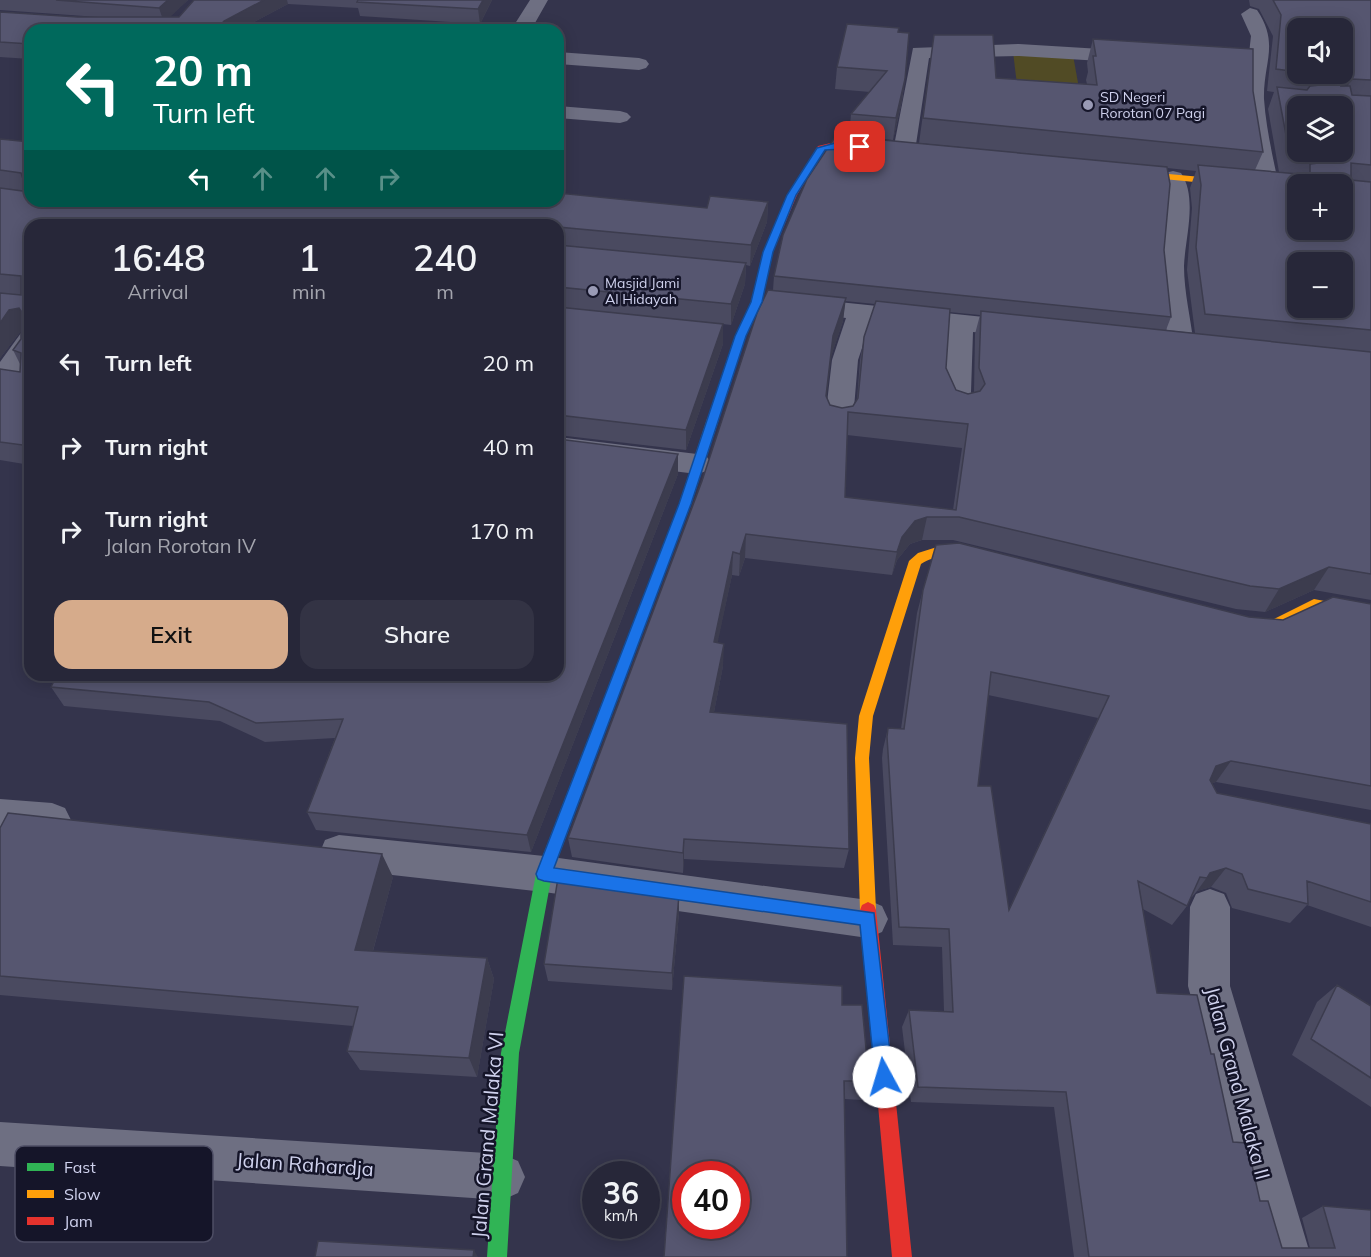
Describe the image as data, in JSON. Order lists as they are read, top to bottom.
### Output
{
  "streets": {
    "street": ["Jalan Grand Malaka II", "Jalan Grand Malaka VI", "Jalan Rahardja"]
  },
  "crossings": [
    ["Jalan Grand Malaka VI", "Jalan Rahardja"]
  ],
  "places": ["SD Negeri Rorotan 07 Pagi", "Masjid Jami Al Hidayah"],
  "legend": ["Fast", "Slow", "Jam"],
  "page": {
    "map_buttons": ["+", "−"],
    "turn": ["20 m", "Turn left"],
    "eta": [
      "16:48",
      "Arrival",
      "1",
      "min",
      "240",
      "m"
    ],
    "list": [
      {
        "name": "Turn left",
        "value": "20 m"
      },
      {
        "name": "Turn right",
        "value": "40 m"
      },
      {
        "name": "Turn right",
        "note": "Jalan Rorotan IV",
        "value": "170 m"
      }
    ],
    "buttons": ["Exit", "Share"],
    "speed": "36 km/h",
    "limit": "40"
  }
}
